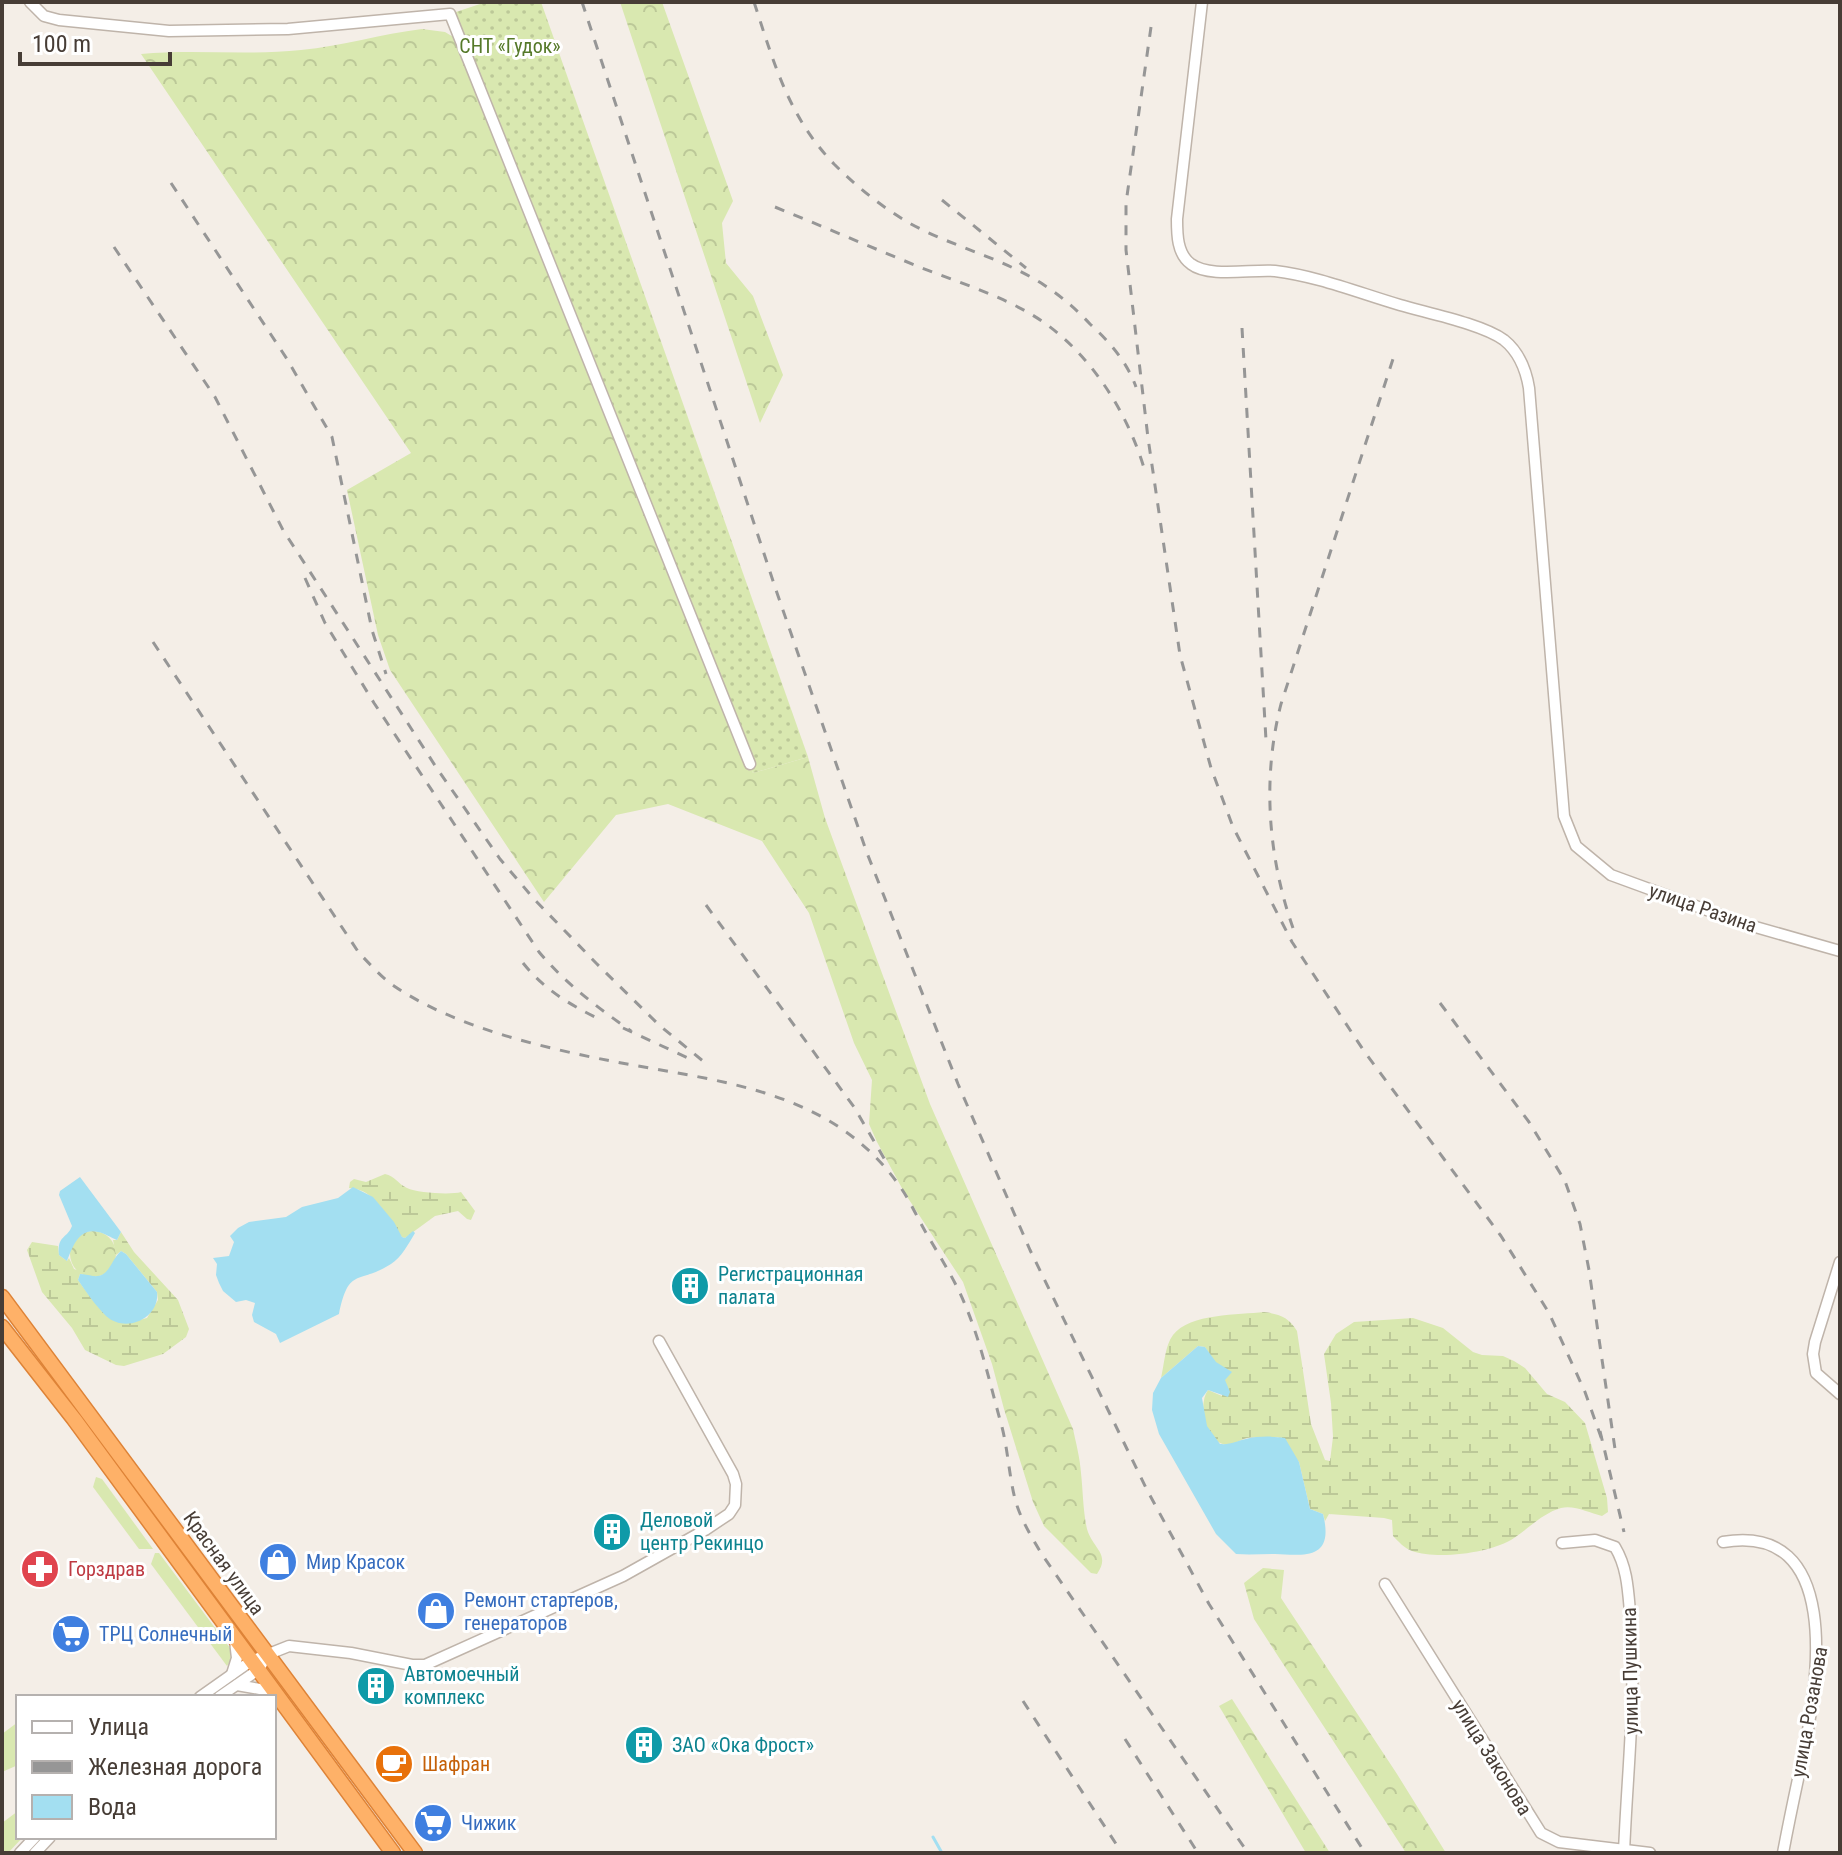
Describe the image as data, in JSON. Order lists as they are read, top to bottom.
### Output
{
  "streets": {
    "highway": ["Красная улица"],
    "street": [
      "улица Разина",
      "улица Пушкина",
      "улица Розанова",
      "улица Законова"
    ]
  },
  "crossings": [
    ["улица Пушкина", "улица Законова"]
  ],
  "parks": ["СНТ «Гудок»"],
  "places": {
    "building": [
      "Регистрационная палата",
      "Деловой центр Рекинцо",
      "Автомоечный комплекс",
      "ЗАО «Ока Фрост»"
    ],
    "shop": ["Мир Красок", "Ремонт стартеров, генераторов"],
    "pharmacy": ["Горздрав"],
    "supermarket": ["ТРЦ Солнечный", "Чижик"],
    "cafe": ["Шафран"]
  },
  "legend": ["Улица", "Железная дорога", "Вода"],
  "scale_bar": "100 m"
}
